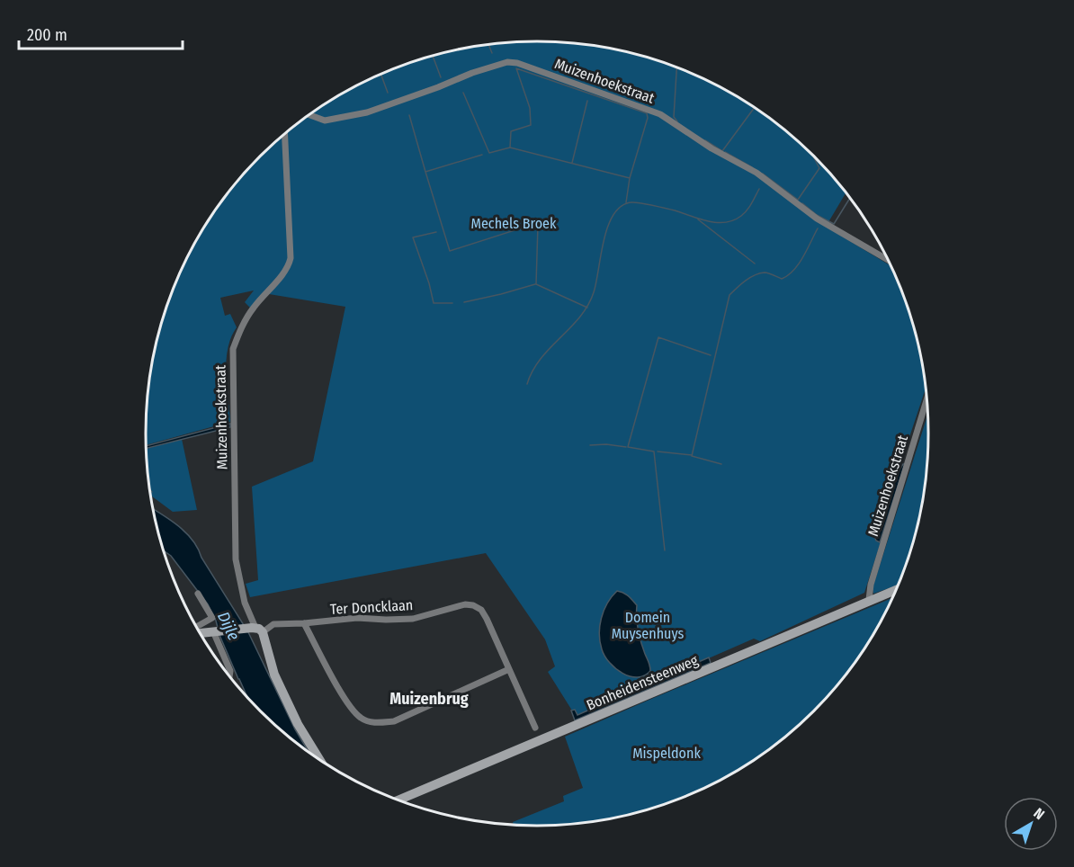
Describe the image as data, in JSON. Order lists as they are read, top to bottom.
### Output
{
  "streets": {
    "street": ["Muizenhoekstraat", "Ter Doncklaan", "Bonheidensteenweg"]
  },
  "crossings": [
    ["Muizenhoekstraat", "Ter Doncklaan"],
    ["Muizenhoekstraat", "Bonheidensteenweg"]
  ],
  "districts": ["Muizenbrug"],
  "water": ["Dijle"],
  "parks": ["Mechels Broek", "Domein Muysenhuys", "Mispeldonk"],
  "scale_bar": "200 m",
  "north": "top right"
}
